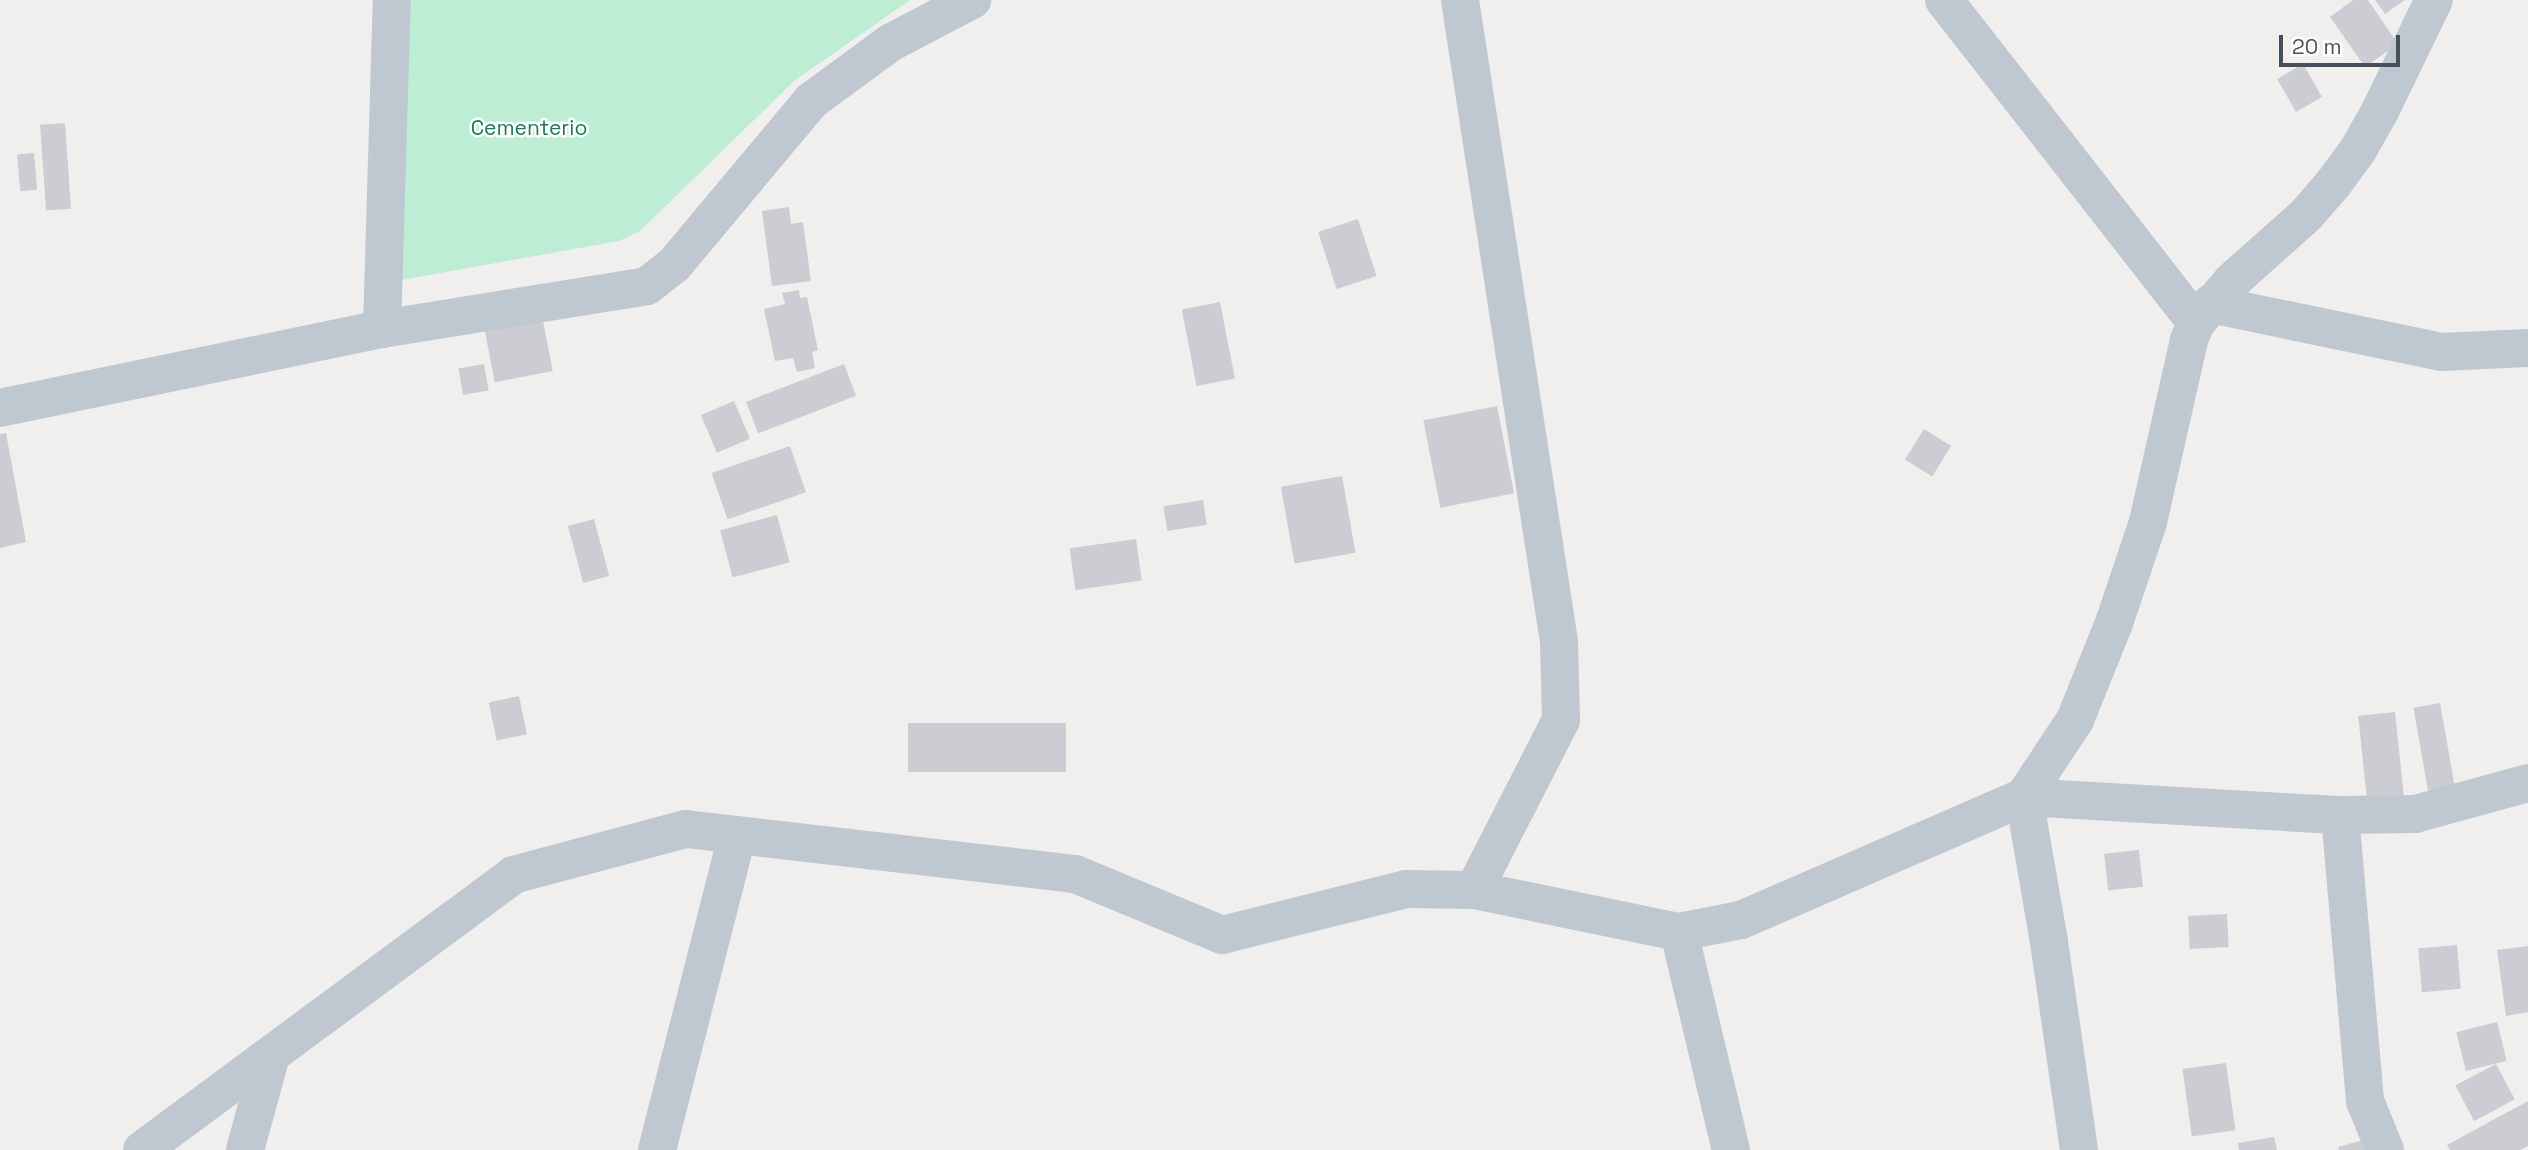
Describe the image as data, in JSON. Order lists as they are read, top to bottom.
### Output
{
  "parks": ["Cementerio"],
  "scale_bar": "20 m"
}
